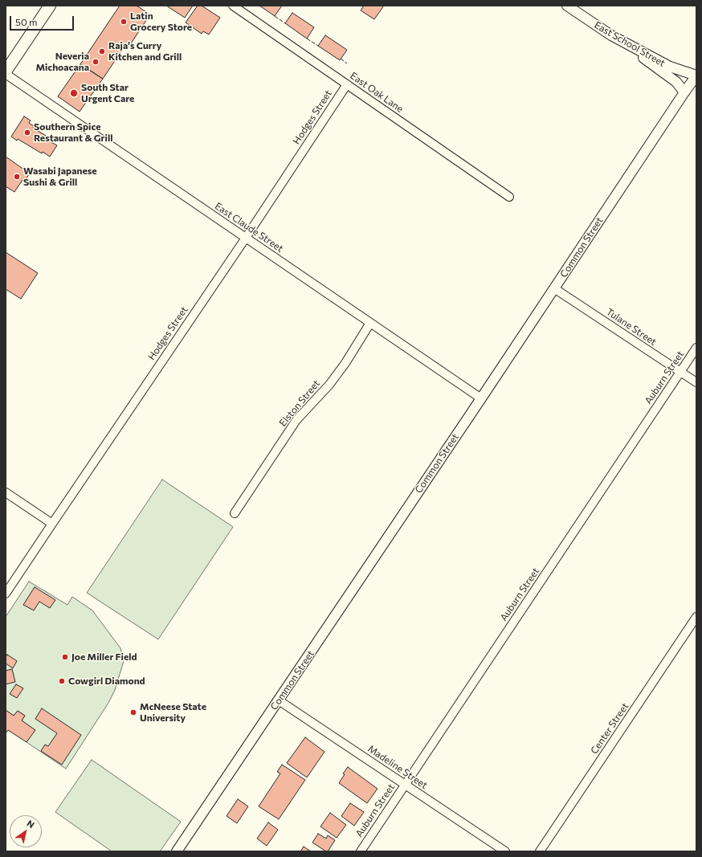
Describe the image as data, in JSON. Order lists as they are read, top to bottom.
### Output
{
  "streets": {
    "street": [
      "East School Street",
      "East Oak Lane",
      "Hodges Street",
      "East Claude Street",
      "Common Street",
      "Tulane Street",
      "Auburn Street",
      "Elston Street",
      "Center Street",
      "Madeline Street"
    ]
  },
  "crossings": [
    ["East School Street", "Common Street"],
    ["East Oak Lane", "Hodges Street"],
    ["Hodges Street", "East Claude Street"],
    ["East Claude Street", "Common Street"],
    ["East Claude Street", "Elston Street"],
    ["Common Street", "Tulane Street"],
    ["Common Street", "Madeline Street"],
    ["Tulane Street", "Auburn Street"],
    ["Auburn Street", "Madeline Street"]
  ],
  "places": [
    "Latin Grocery Store",
    "Raja's Curry Kitchen and Grill",
    "Neveria Michoacana",
    "South Star Urgent Care",
    "Southern Spice Restaurant & Grill",
    "Wasabi Japanese Sushi & Grill",
    "Joe Miller Field",
    "Cowgirl Diamond",
    "McNeese State University"
  ],
  "scale_bar": "50 m",
  "north": "top right"
}
